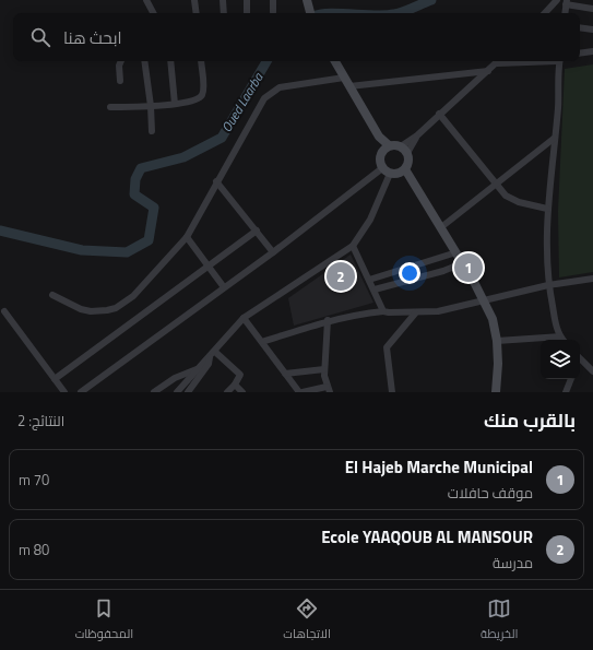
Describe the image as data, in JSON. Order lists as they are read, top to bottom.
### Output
{
  "water": ["Oued Laarba"],
  "page": {
    "search": "ابحث هنا",
    "pins": ["1", "2"],
    "heading": ["بالقرب منك", "النتائج: 2"],
    "list": [
      {
        "mark": "1",
        "name": "El Hajeb Marche Municipal",
        "note": "موقف حافلات",
        "value": "70 m"
      },
      {
        "mark": "2",
        "name": "Ecole YAAQOUB AL MANSOUR",
        "note": "مدرسة",
        "value": "80 m"
      }
    ],
    "nav": ["الخريطة", "الاتجاهات", "المحفوظات"]
  }
}
